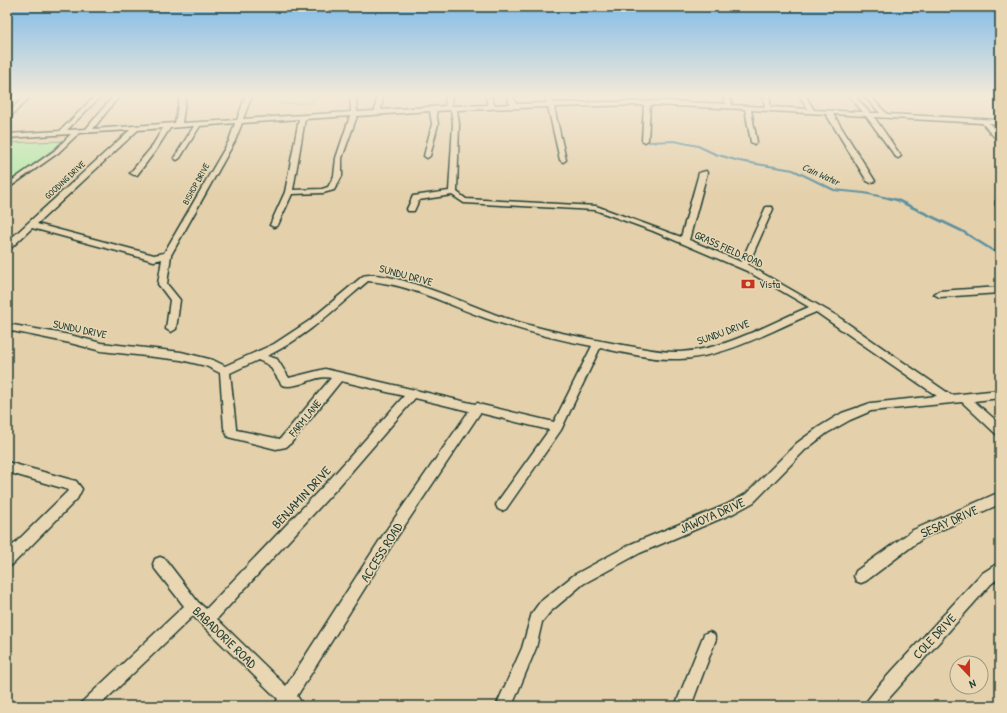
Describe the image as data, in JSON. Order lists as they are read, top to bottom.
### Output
{
  "streets": {
    "street": [
      "GOODING DRIVE",
      "BISHOP DRIVE",
      "GRASS FIELD ROAD",
      "SUNDU DRIVE",
      "FARM LANE",
      "BENJAMIN DRIVE",
      "JAWOYA DRIVE",
      "SESAY DRIVE",
      "ACCESS ROAD",
      "COLE DRIVE",
      "BABADORIE ROAD"
    ]
  },
  "crossings": [
    ["GRASS FIELD ROAD", "SUNDU DRIVE"],
    ["SUNDU DRIVE", "FARM LANE"],
    ["BENJAMIN DRIVE", "BABADORIE ROAD"],
    ["ACCESS ROAD", "BABADORIE ROAD"]
  ],
  "water": ["Cain Water"],
  "places": {
    "bank": ["Vista"]
  },
  "north": "bottom"
}
